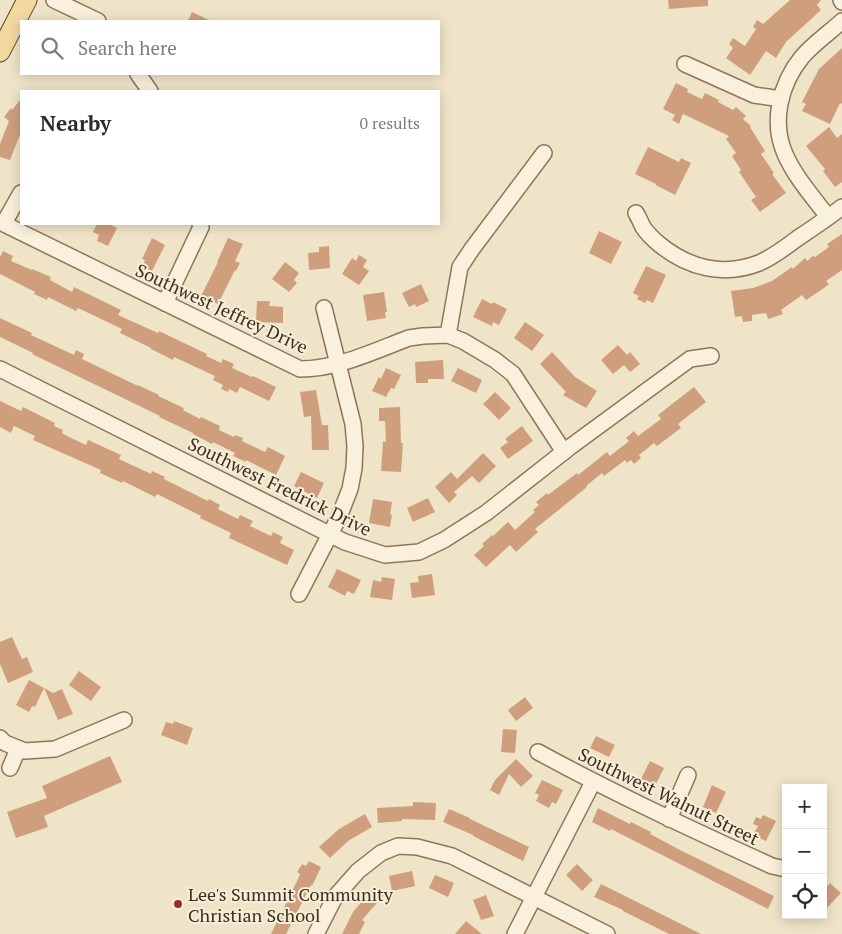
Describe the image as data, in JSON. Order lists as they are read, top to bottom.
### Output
{
  "streets": {
    "street": ["Southwest Jeffrey Drive", "Southwest Fredrick Drive", "Southwest Walnut Street"]
  },
  "crossings": [
    ["Southwest Jeffrey Drive", "Southwest Fredrick Drive"]
  ],
  "places": ["Lee's Summit Community Christian School"],
  "page": {
    "search": "Search here",
    "heading": ["Nearby", "0 results"],
    "map_buttons": ["+", "−"]
  }
}
